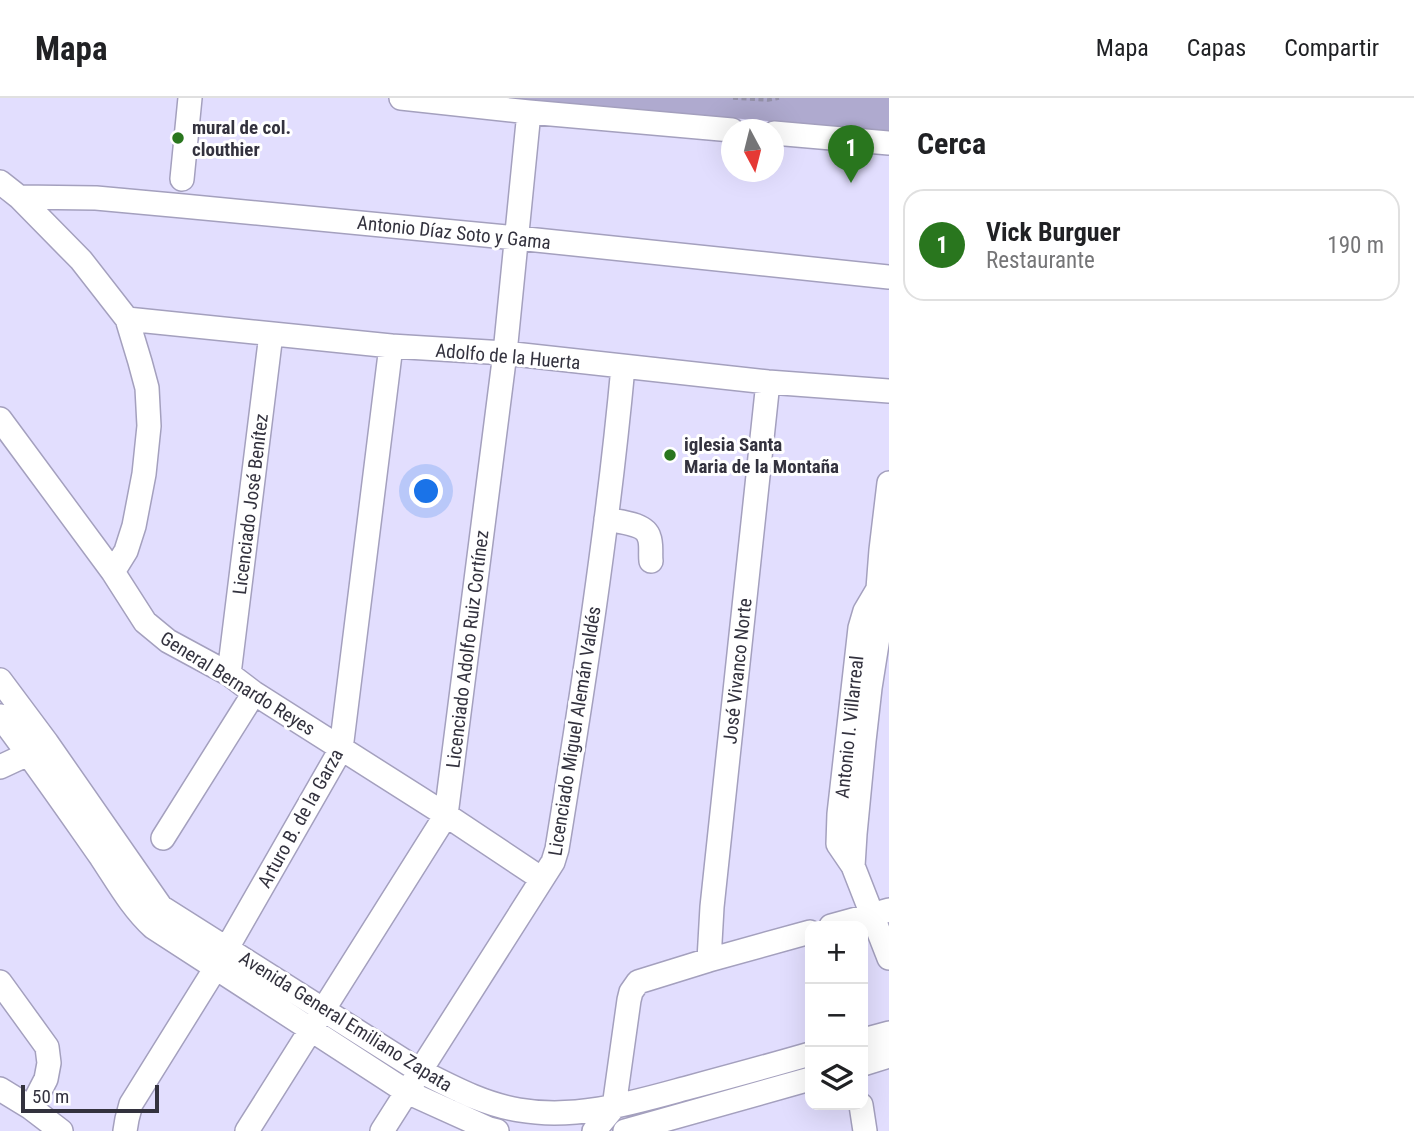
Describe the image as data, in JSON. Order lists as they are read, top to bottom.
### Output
{
  "streets": {
    "street": [
      "Antonio Díaz Soto y Gama",
      "Adolfo de la Huerta",
      "Licenciado José Benítez",
      "Licenciado Adolfo Ruiz Cortínez",
      "José Vivanco Norte",
      "General Bernardo Reyes",
      "Antonio I. Villarreal",
      "Licenciado Miguel Alemán Valdés",
      "Arturo B. de la Garza",
      "Avenida General Emiliano Zapata"
    ]
  },
  "crossings": [
    ["Antonio Díaz Soto y Gama", "Licenciado Adolfo Ruiz Cortínez"],
    ["Adolfo de la Huerta", "Licenciado José Benítez"],
    ["Adolfo de la Huerta", "Licenciado Adolfo Ruiz Cortínez"],
    ["Adolfo de la Huerta", "José Vivanco Norte"],
    ["Adolfo de la Huerta", "Licenciado Miguel Alemán Valdés"],
    ["Adolfo de la Huerta", "Arturo B. de la Garza"],
    ["Licenciado José Benítez", "General Bernardo Reyes"],
    ["Licenciado Adolfo Ruiz Cortínez", "General Bernardo Reyes"],
    ["Licenciado Adolfo Ruiz Cortínez", "Avenida General Emiliano Zapata"],
    ["General Bernardo Reyes", "Licenciado Miguel Alemán Valdés"],
    ["General Bernardo Reyes", "Arturo B. de la Garza"],
    ["Licenciado Miguel Alemán Valdés", "Avenida General Emiliano Zapata"],
    ["Arturo B. de la Garza", "Avenida General Emiliano Zapata"]
  ],
  "places": ["mural de col. clouthier", "iglesia Santa Maria de la Montaña"],
  "scale_bar": "50 m",
  "north": "bottom",
  "page": {
    "header": "Mapa",
    "nav": ["Mapa", "Capas", "Compartir"],
    "heading": "Cerca",
    "pins": "1",
    "list": [
      {
        "mark": "1",
        "name": "Vick Burguer",
        "note": "Restaurante",
        "value": "190 m"
      }
    ],
    "map_buttons": ["+", "−"],
    "scale": "50 m"
  }
}
